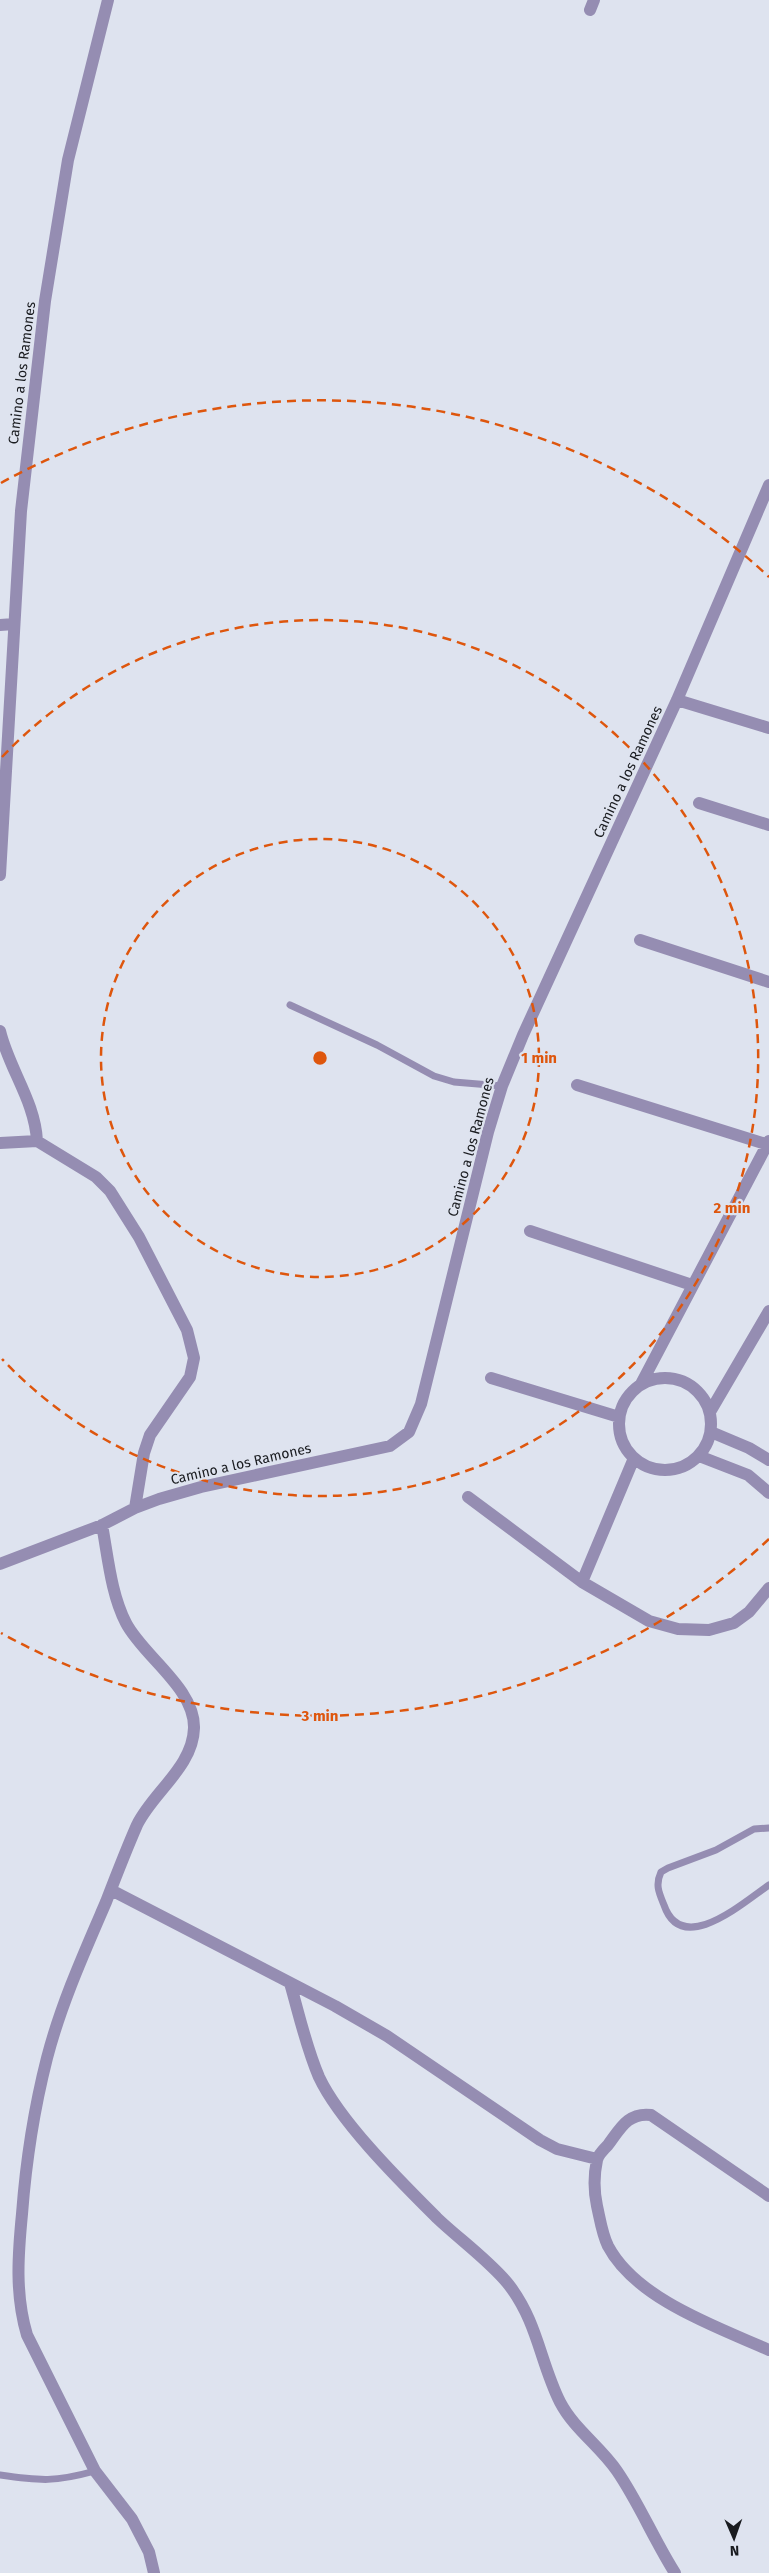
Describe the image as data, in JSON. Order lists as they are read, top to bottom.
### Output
{
  "streets": {
    "street": ["Camino a los Ramones"]
  },
  "north": "bottom",
  "rings": ["1 min", "2 min", "3 min"]
}
